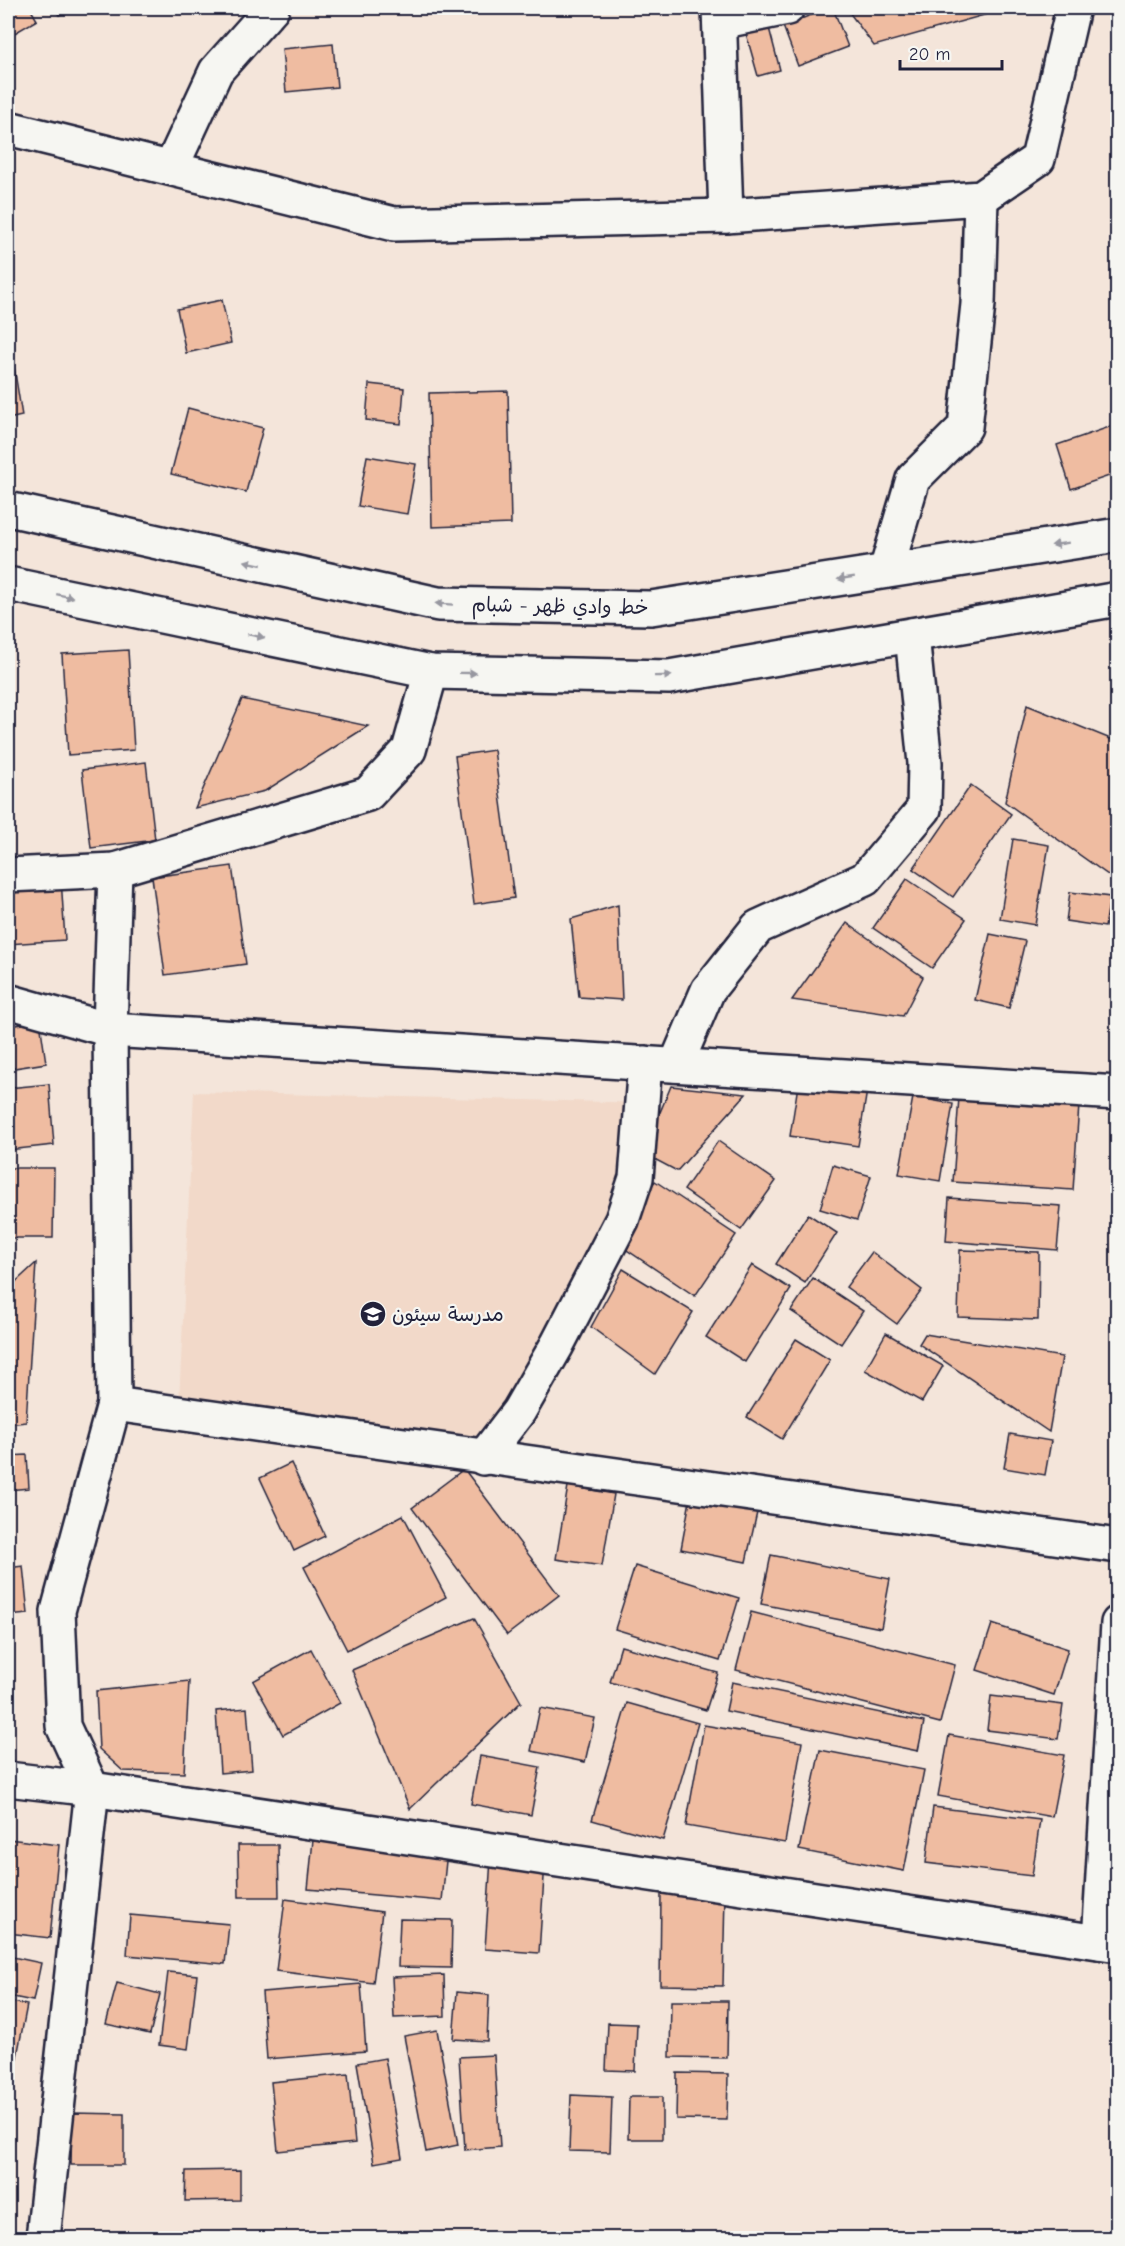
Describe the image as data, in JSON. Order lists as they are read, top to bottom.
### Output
{
  "streets": {
    "street": ["خط وادي ظهر - شبام"]
  },
  "places": {
    "school or university": ["مدرسة سيئون"]
  },
  "scale_bar": "20 m"
}
